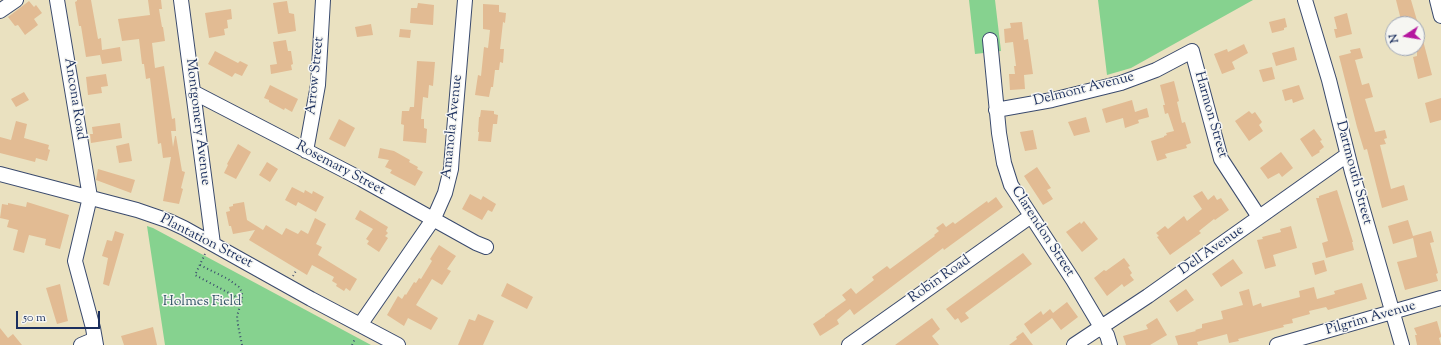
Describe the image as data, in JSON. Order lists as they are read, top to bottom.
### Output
{
  "streets": {
    "street": [
      "Arrow Street",
      "Delmont Avenue",
      "Ancona Road",
      "Harmon Street",
      "Montgomery Avenue",
      "Amanola Avenue",
      "Rosemary Street",
      "Dartmouth Street",
      "Clarendon Street",
      "Plantation Street",
      "Dell Avenue",
      "Robin Road",
      "Pilgrim Avenue"
    ]
  },
  "crossings": [
    ["Arrow Street", "Rosemary Street"],
    ["Delmont Avenue", "Harmon Street"],
    ["Delmont Avenue", "Clarendon Street"],
    ["Ancona Road", "Plantation Street"],
    ["Harmon Street", "Dell Avenue"],
    ["Montgomery Avenue", "Rosemary Street"],
    ["Montgomery Avenue", "Plantation Street"],
    ["Amanola Avenue", "Rosemary Street"],
    ["Amanola Avenue", "Plantation Street"],
    ["Dartmouth Street", "Dell Avenue"],
    ["Dartmouth Street", "Pilgrim Avenue"],
    ["Clarendon Street", "Dell Avenue"],
    ["Clarendon Street", "Robin Road"]
  ],
  "parks": ["Holmes Field"],
  "scale_bar": "50 m",
  "north": "left"
}
